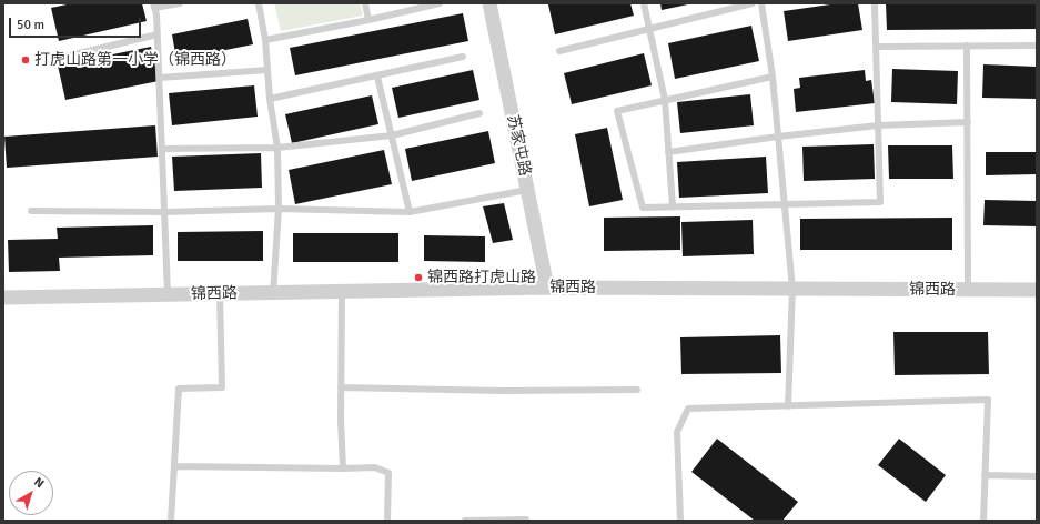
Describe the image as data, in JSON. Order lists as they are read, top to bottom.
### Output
{
  "streets": {
    "street": ["苏家屯路", "锦西路"]
  },
  "crossings": [
    ["苏家屯路", "锦西路"]
  ],
  "places": ["打虎山路第一小学（锦西路）", "锦西路打虎山路"],
  "scale_bar": "50 m",
  "north": "top right"
}
